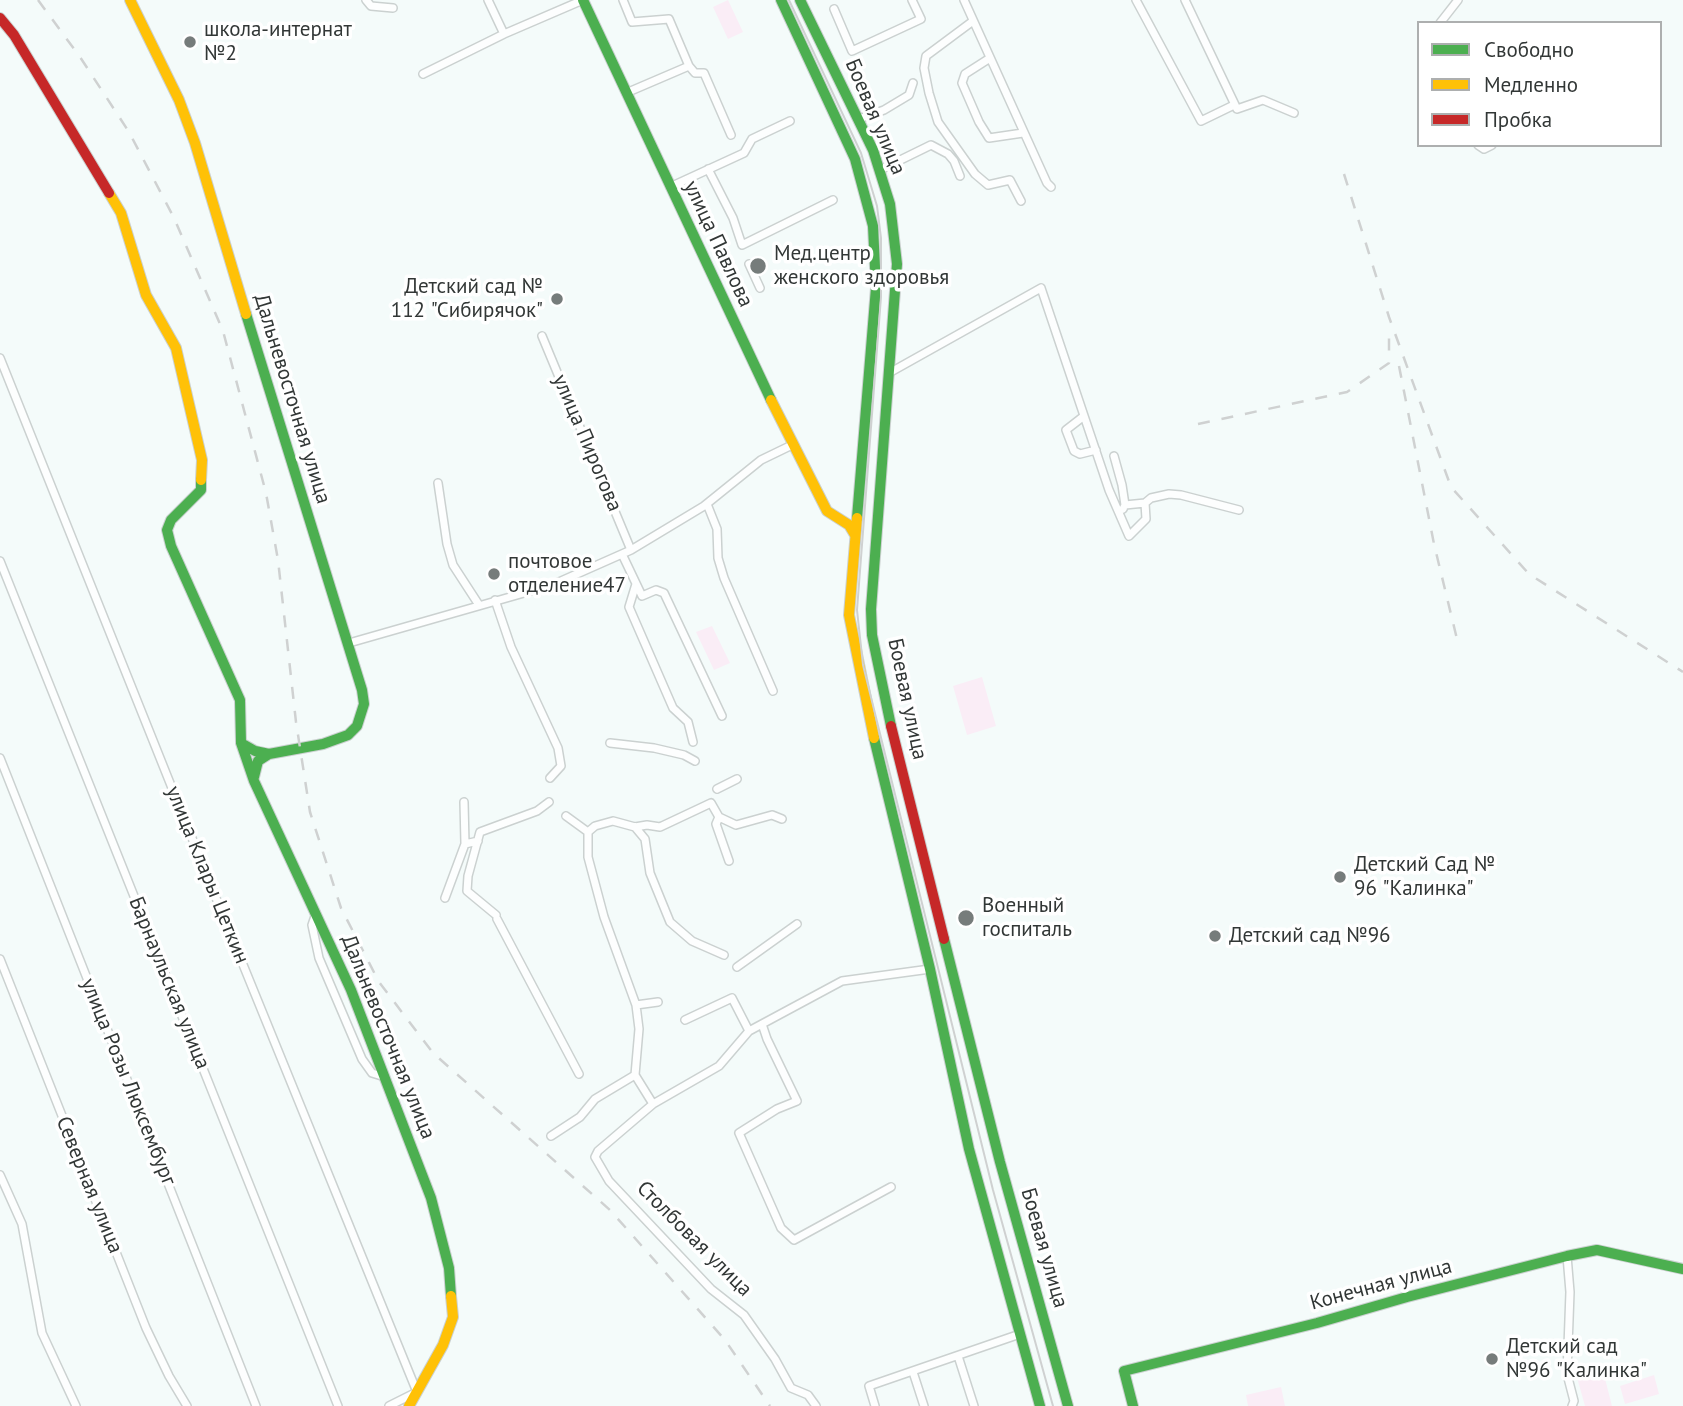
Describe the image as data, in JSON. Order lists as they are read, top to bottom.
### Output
{
  "streets": {
    "street": [
      "Боевая улица",
      "улица Павлова",
      "Дальневосточная улица",
      "улица Пирогова",
      "улица Клары Цеткин",
      "Барнаульская улица",
      "улица Розы Люксембург",
      "Северная улица",
      "Столбовая улица",
      "Конечная улица"
    ]
  },
  "crossings": [
    ["Боевая улица", "улица Павлова"],
    ["Боевая улица", "Столбовая улица"],
    ["Дальневосточная улица", "улица Клары Цеткин"]
  ],
  "places": [
    "школа-интернат №2",
    "Мед.центр женского здоровья",
    "Детский сад № 112 \"Сибирячок\"",
    "почтовое отделение47",
    "Детский Сад № 96 \"Калинка\"",
    "Военный госпиталь",
    "Детский сад №96",
    "Детский сад №96 \"Калинка\""
  ],
  "legend": ["Свободно", "Медленно", "Пробка"]
}
